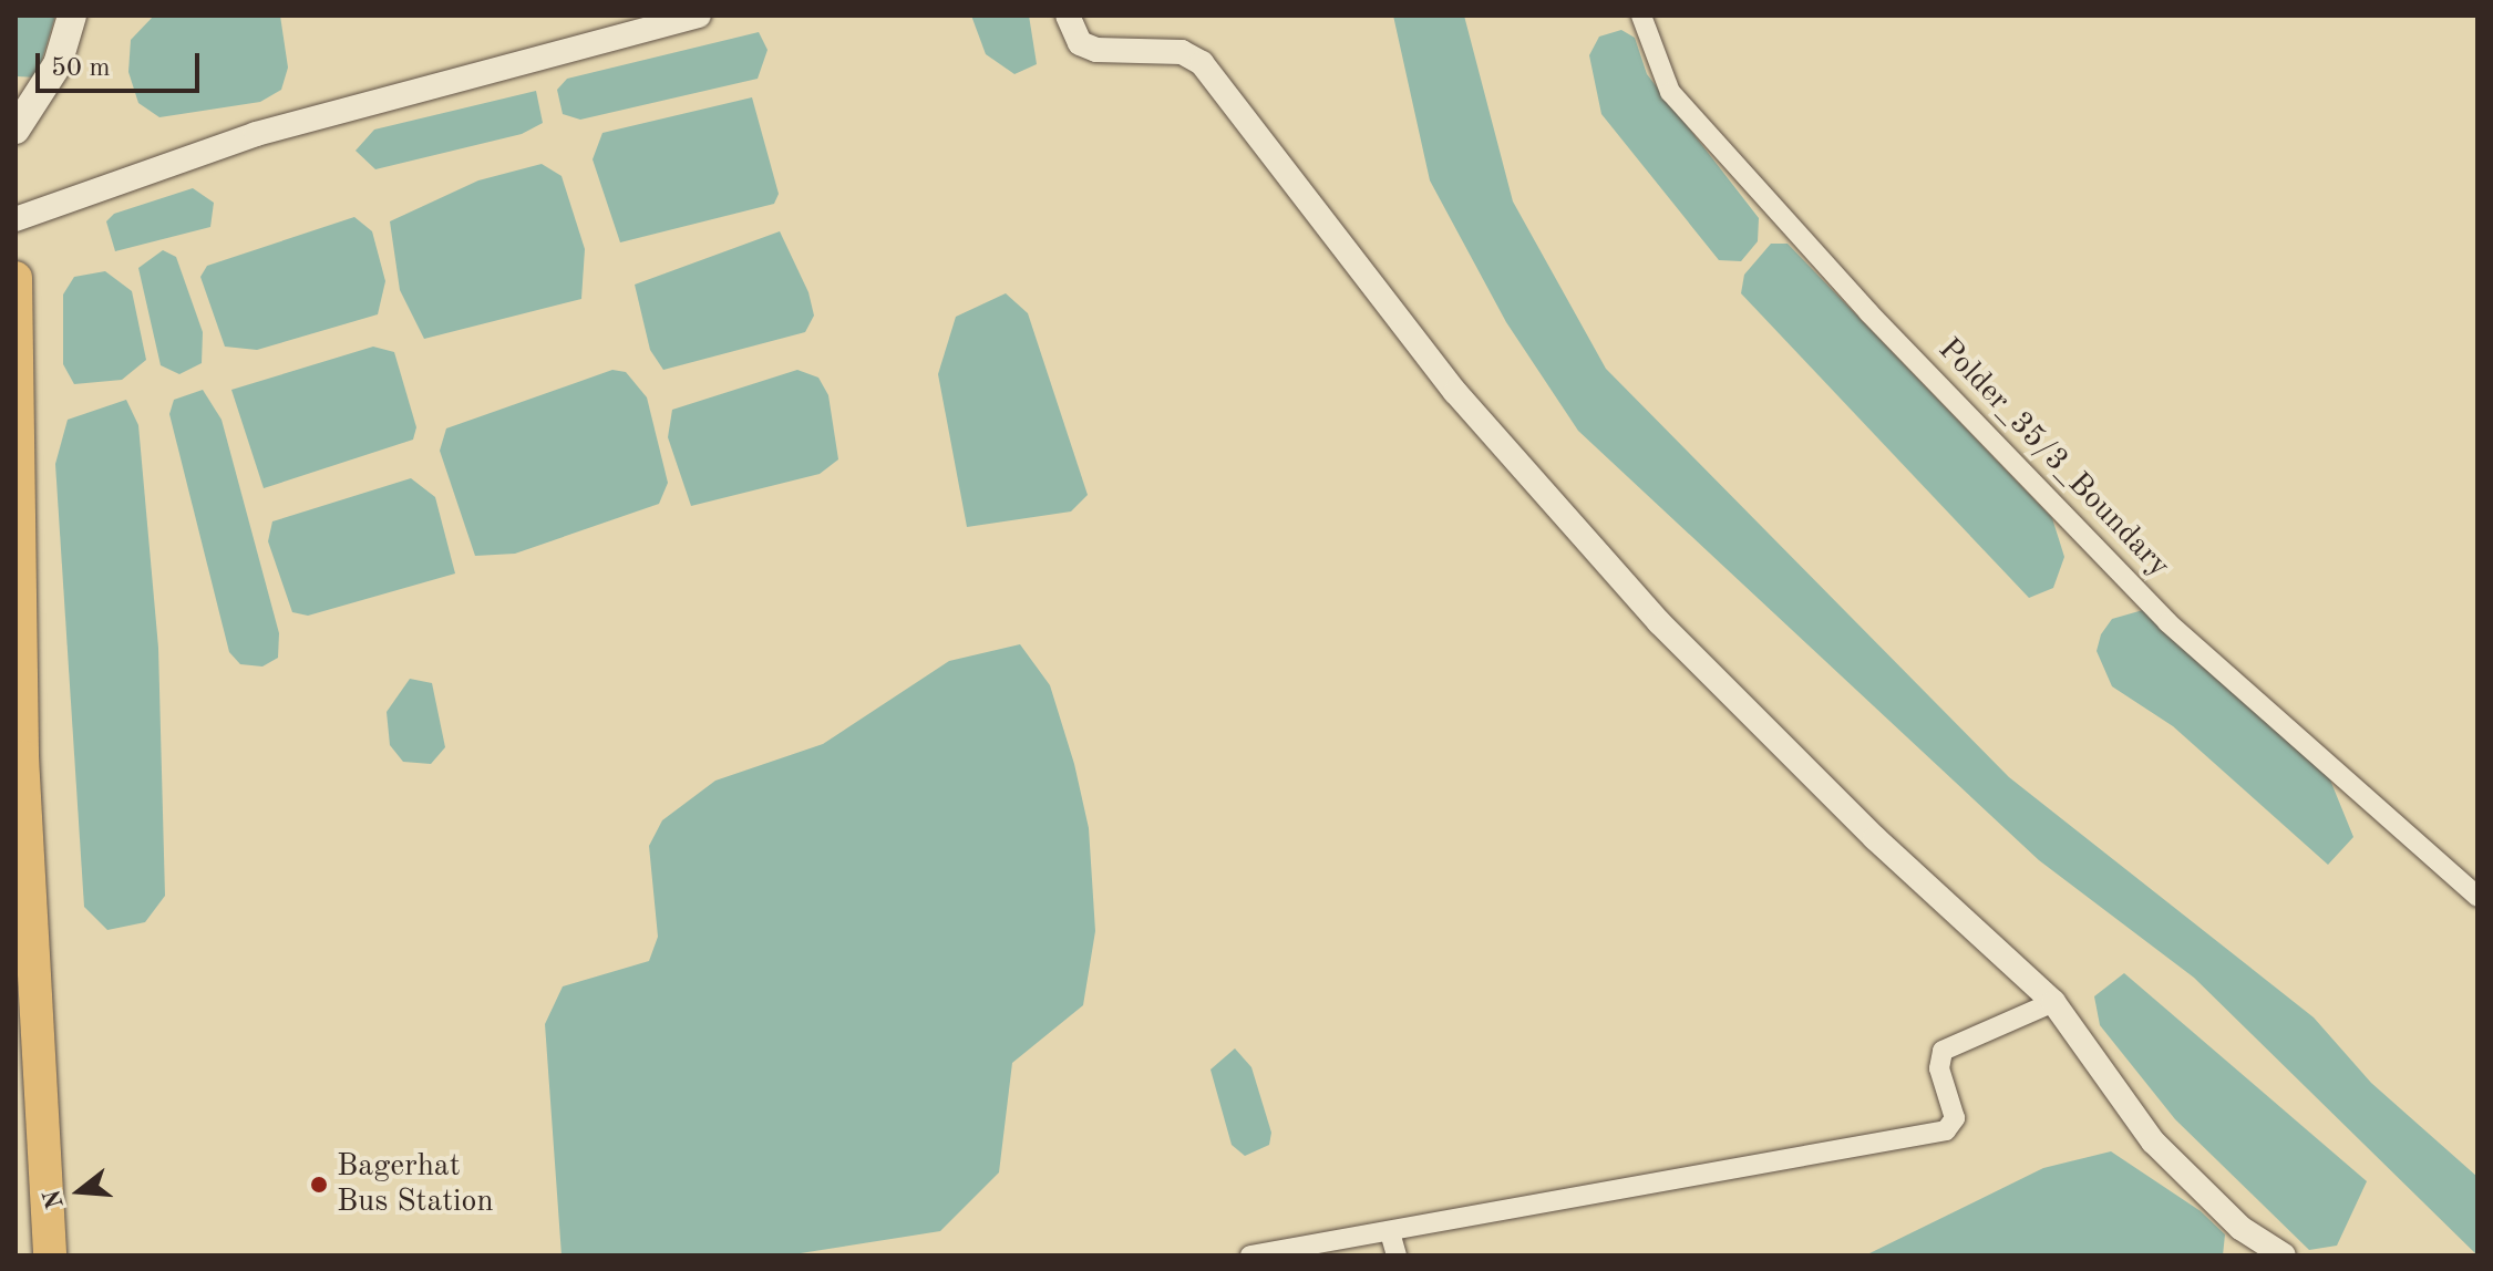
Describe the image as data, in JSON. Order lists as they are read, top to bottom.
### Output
{
  "streets": {
    "street": ["Polder_35/3_Boundary"]
  },
  "places": ["Bagerhat Bus Station"],
  "scale_bar": "50 m",
  "north": "left"
}
